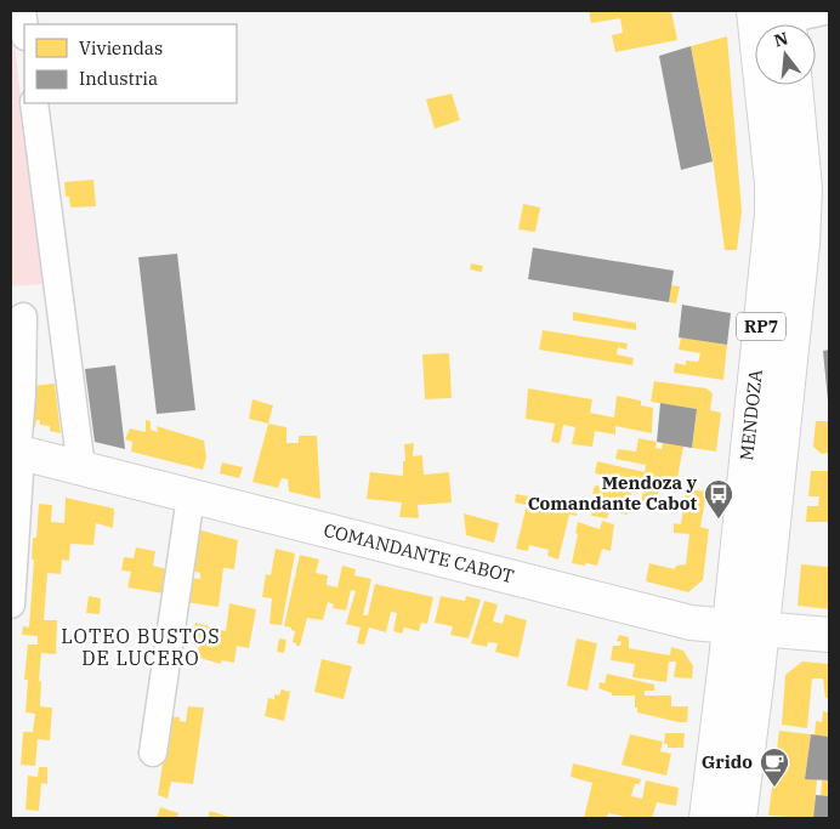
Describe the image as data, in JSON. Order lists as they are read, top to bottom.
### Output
{
  "streets": {
    "main road": ["RP7", "MENDOZA", "COMANDANTE CABOT"]
  },
  "crossings": [
    ["MENDOZA", "COMANDANTE CABOT"]
  ],
  "districts": ["LOTEO BUSTOS DE LUCERO"],
  "places": {
    "bus stop": ["Mendoza y Comandante Cabot"],
    "cafe": ["Grido"]
  },
  "legend": ["Viviendas", "Industria"],
  "north": "top"
}
